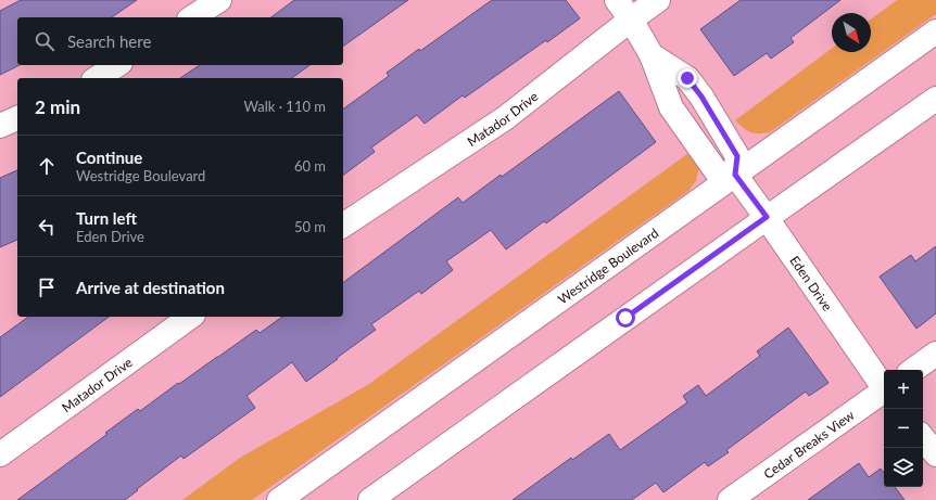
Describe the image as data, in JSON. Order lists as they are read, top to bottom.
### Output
{
  "streets": {
    "main road": [
      "Matador Drive",
      "Westridge Boulevard",
      "Eden Drive",
      "Cedar Breaks View"
    ]
  },
  "crossings": [
    ["Westridge Boulevard", "Eden Drive"]
  ],
  "north": "bottom right",
  "page": {
    "search": "Search here",
    "heading": ["2 min", "Walk · 110 m"],
    "list": [
      ["Continue", "Westridge Boulevard", "60 m"],
      ["Turn left", "Eden Drive", "50 m"],
      "Arrive at destination"
    ],
    "map_buttons": ["+", "−"]
  }
}
